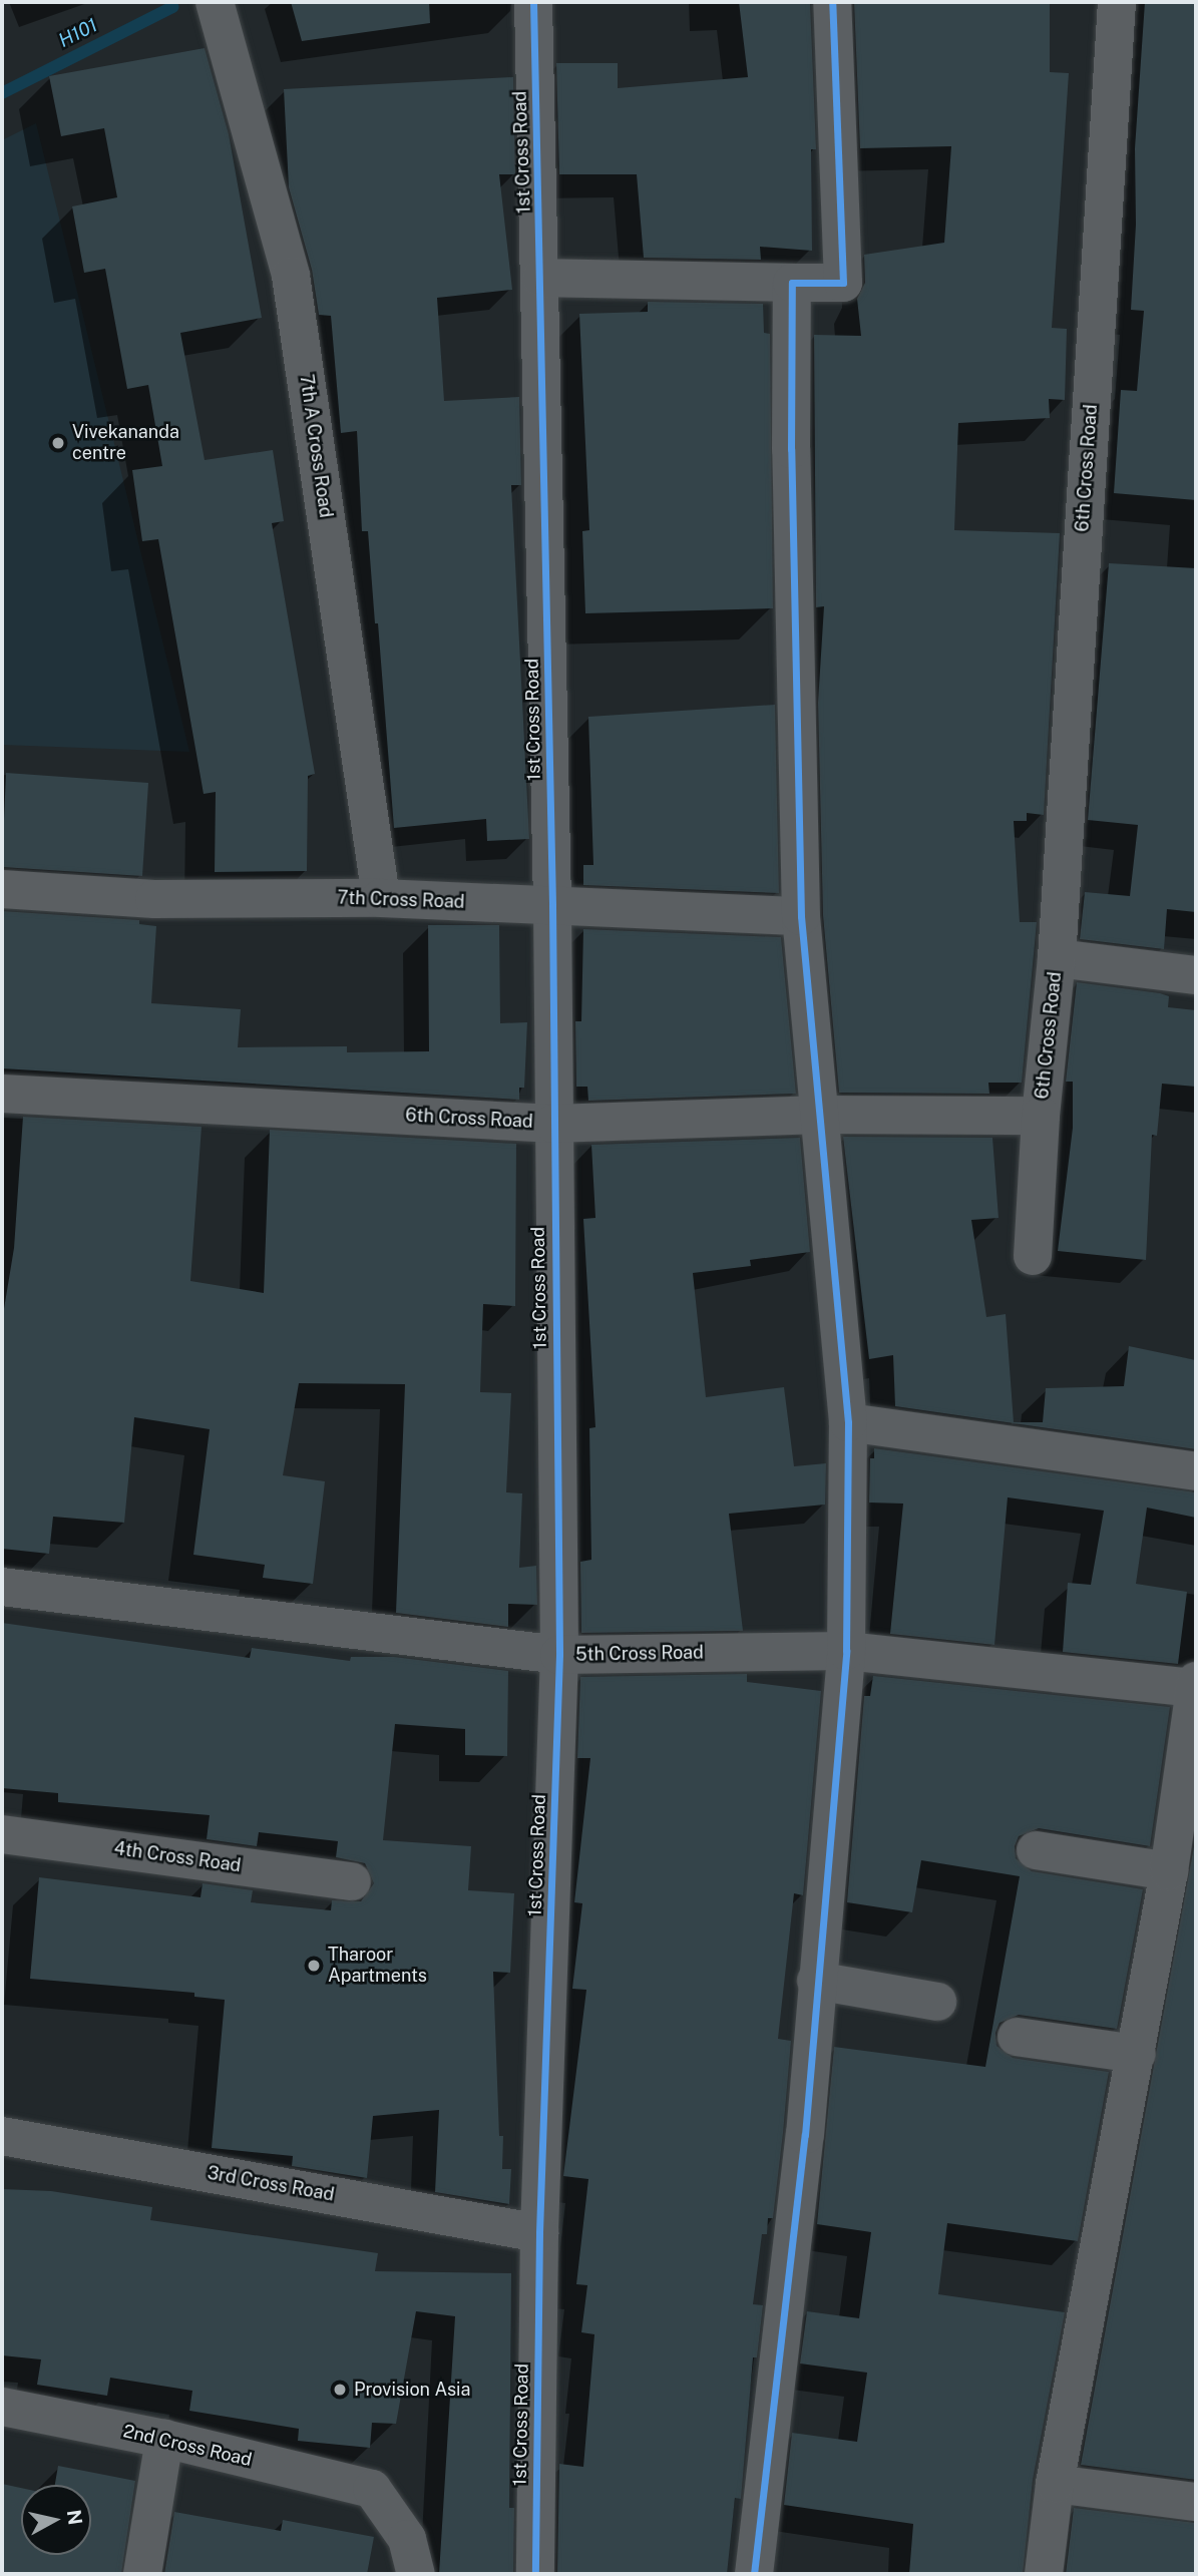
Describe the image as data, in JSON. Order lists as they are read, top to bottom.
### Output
{
  "streets": {
    "street": [
      "1st Cross Road",
      "7th A Cross Road",
      "6th Cross Road",
      "7th Cross Road",
      "5th Cross Road",
      "4th Cross Road",
      "3rd Cross Road",
      "2nd Cross Road"
    ]
  },
  "crossings": [
    ["1st Cross Road", "6th Cross Road"],
    ["1st Cross Road", "7th Cross Road"],
    ["1st Cross Road", "5th Cross Road"],
    ["1st Cross Road", "3rd Cross Road"],
    ["7th A Cross Road", "7th Cross Road"]
  ],
  "water": ["H101"],
  "places": ["Vivekananda centre", "Tharoor Apartments", "Provision Asia"],
  "north": "right"
}
